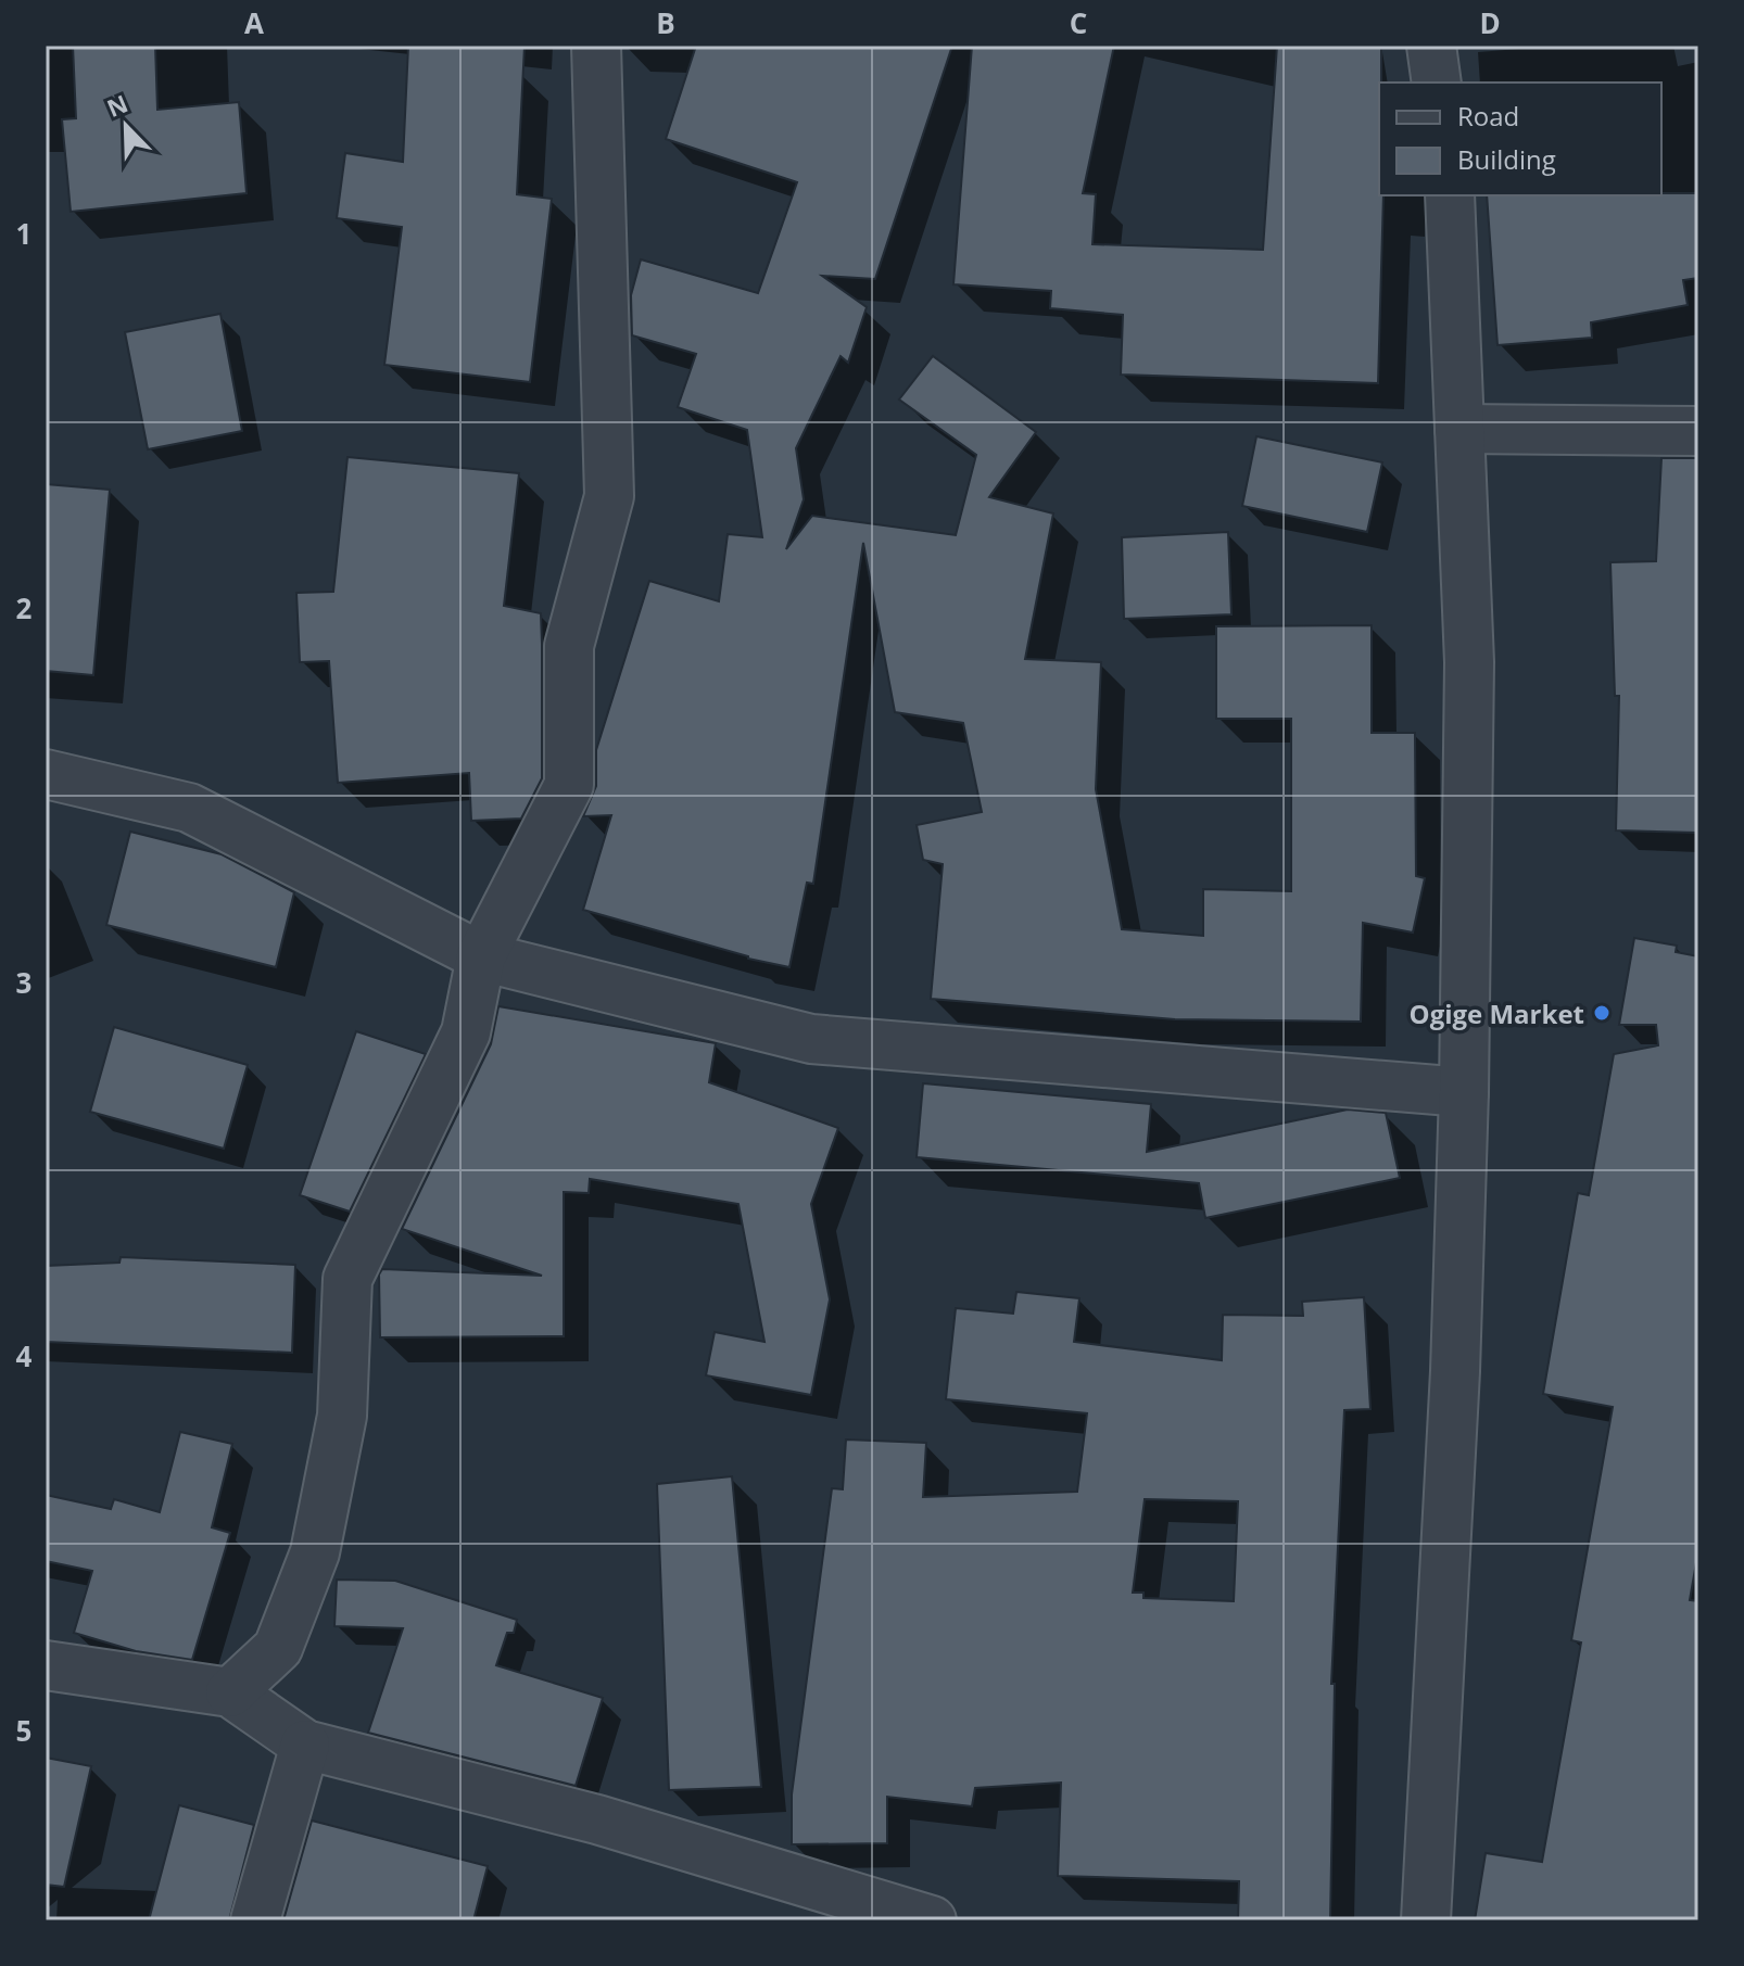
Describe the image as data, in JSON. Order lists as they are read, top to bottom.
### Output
{
  "places": ["Ogige Market"],
  "legend": ["Road", "Building"],
  "north": "top left",
  "grid": {
    "columns": [
      "A",
      "B",
      "C",
      "D"
    ],
    "rows": [
      "1",
      "2",
      "3",
      "4",
      "5"
    ]
  }
}
